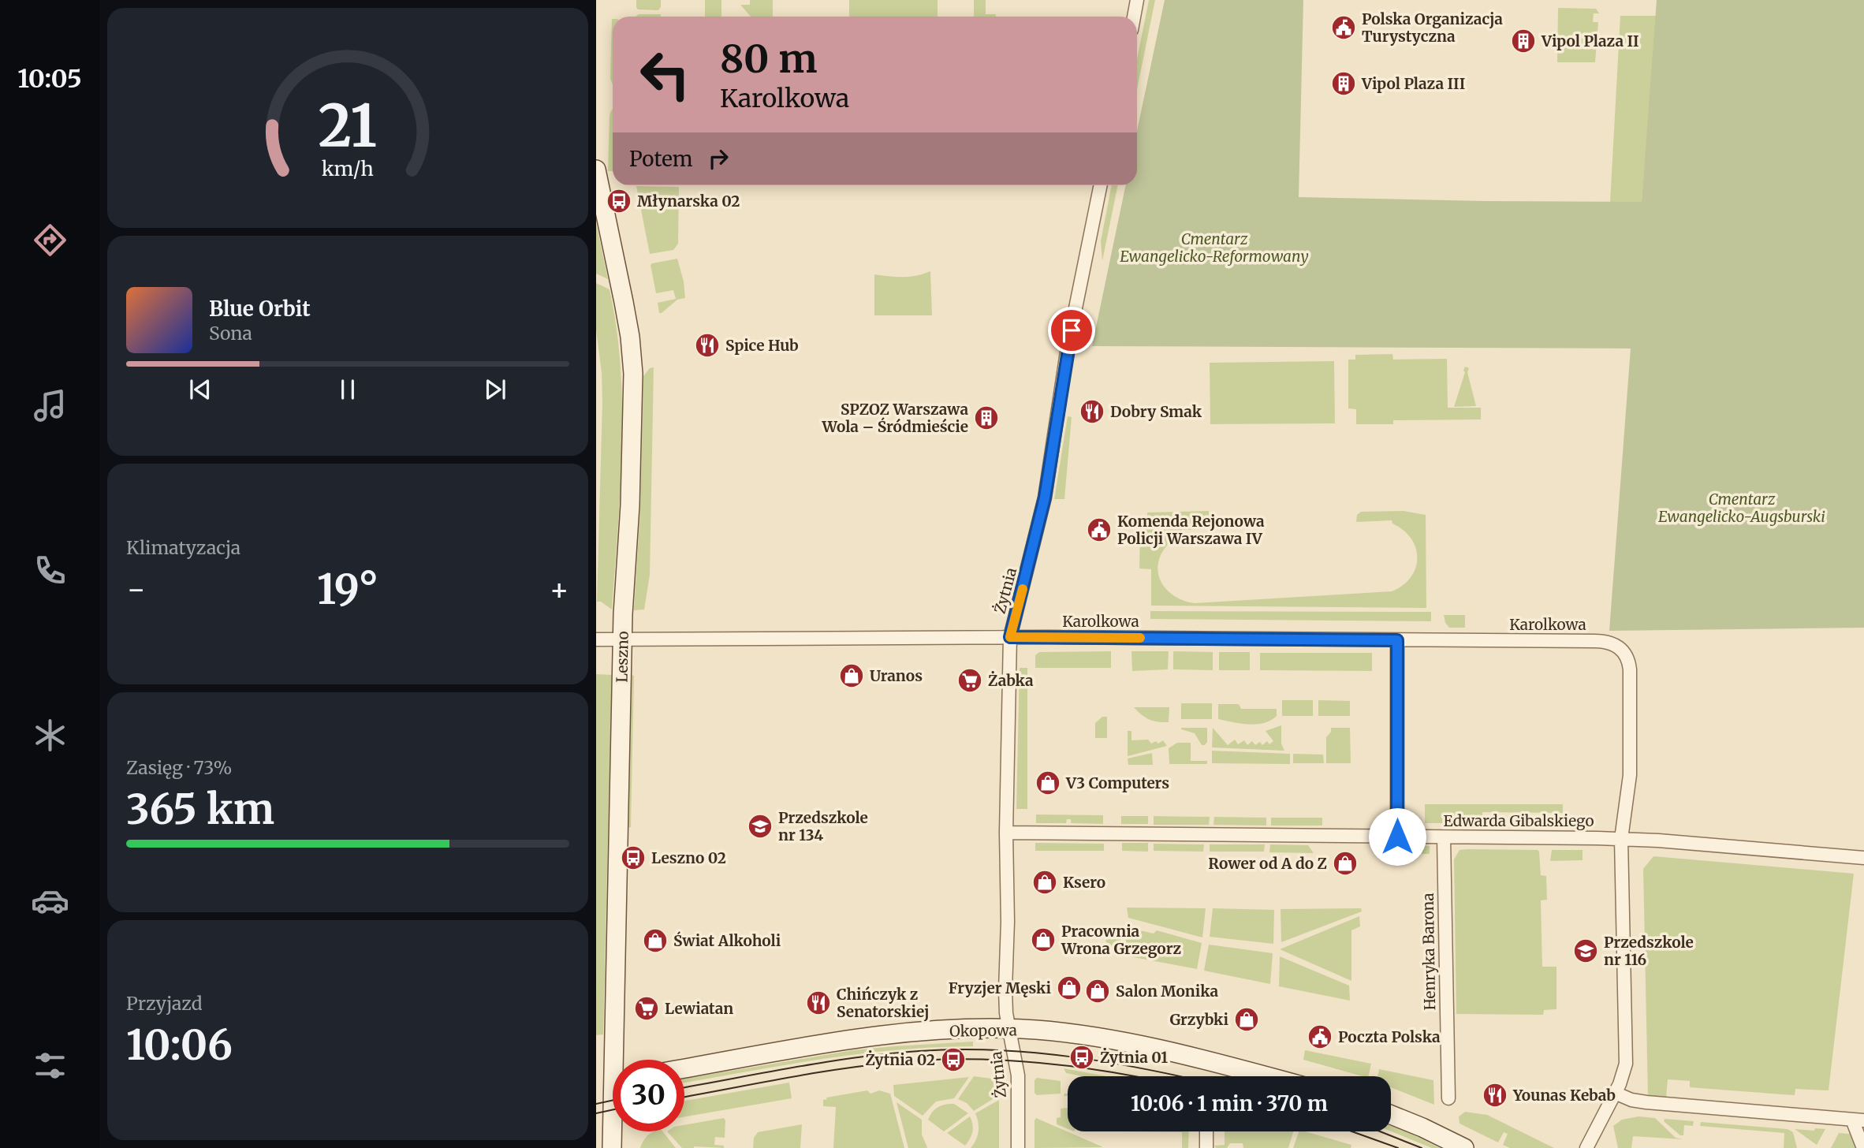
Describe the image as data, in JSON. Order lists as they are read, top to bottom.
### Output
{
  "streets": {
    "main road": ["Leszno", "Okopowa"],
    "street": [
      "Żytnia",
      "Karolkowa",
      "Edwarda Gibalskiego",
      "Henryka Barona"
    ]
  },
  "crossings": [
    ["Żytnia", "Karolkowa"],
    ["Żytnia", "Edwarda Gibalskiego"],
    ["Żytnia", "Okopowa"],
    ["Karolkowa", "Leszno"],
    ["Karolkowa", "Edwarda Gibalskiego"],
    ["Edwarda Gibalskiego", "Henryka Barona"]
  ],
  "parks": ["Cmentarz Ewangelicko-Reformowany", "Cmentarz Ewangelicko-Augsburski"],
  "places": {
    "public building": ["Polska Organizacja Turystyczna", "Komenda Rejonowa Policji Warszawa IV", "Poczta Polska"],
    "building": ["Vipol Plaza II", "Vipol Plaza III", "SPZOZ Warszawa Wola – Śródmieście"],
    "bus stop": [
      "Młynarska 02",
      "Leszno 02",
      "Żytnia 01",
      "Żytnia 02"
    ],
    "restaurant": [
      "Spice Hub",
      "Dobry Smak",
      "Chińczyk z Senatorskiej",
      "Younas Kebab"
    ],
    "shop": [
      "Uranos",
      "V3 Computers",
      "Rower od A do Z",
      "Ksero",
      "Pracownia Wrona Grzegorz",
      "Świat Alkoholi",
      "Fryzjer Męski",
      "Salon Monika",
      "Grzybki"
    ],
    "supermarket": ["Żabka", "Lewiatan"],
    "school or university": ["Przedszkole nr 134", "Przedszkole nr 116"]
  },
  "page": {
    "tabs": "10:05",
    "turn": ["80 m", "Karolkowa"],
    "then": "Potem",
    "song": ["Blue Orbit", "Sona"],
    "tile": [
      "Klimatyzacja",
      ["Zasięg · 73%", "365 km"],
      ["Przyjazd", "10:06"]
    ],
    "heat": ["−", "19°", "+"],
    "limit": "30",
    "trip": "10:06 · 1 min · 370 m",
    "gauge": ["21", "km/h"]
  }
}
